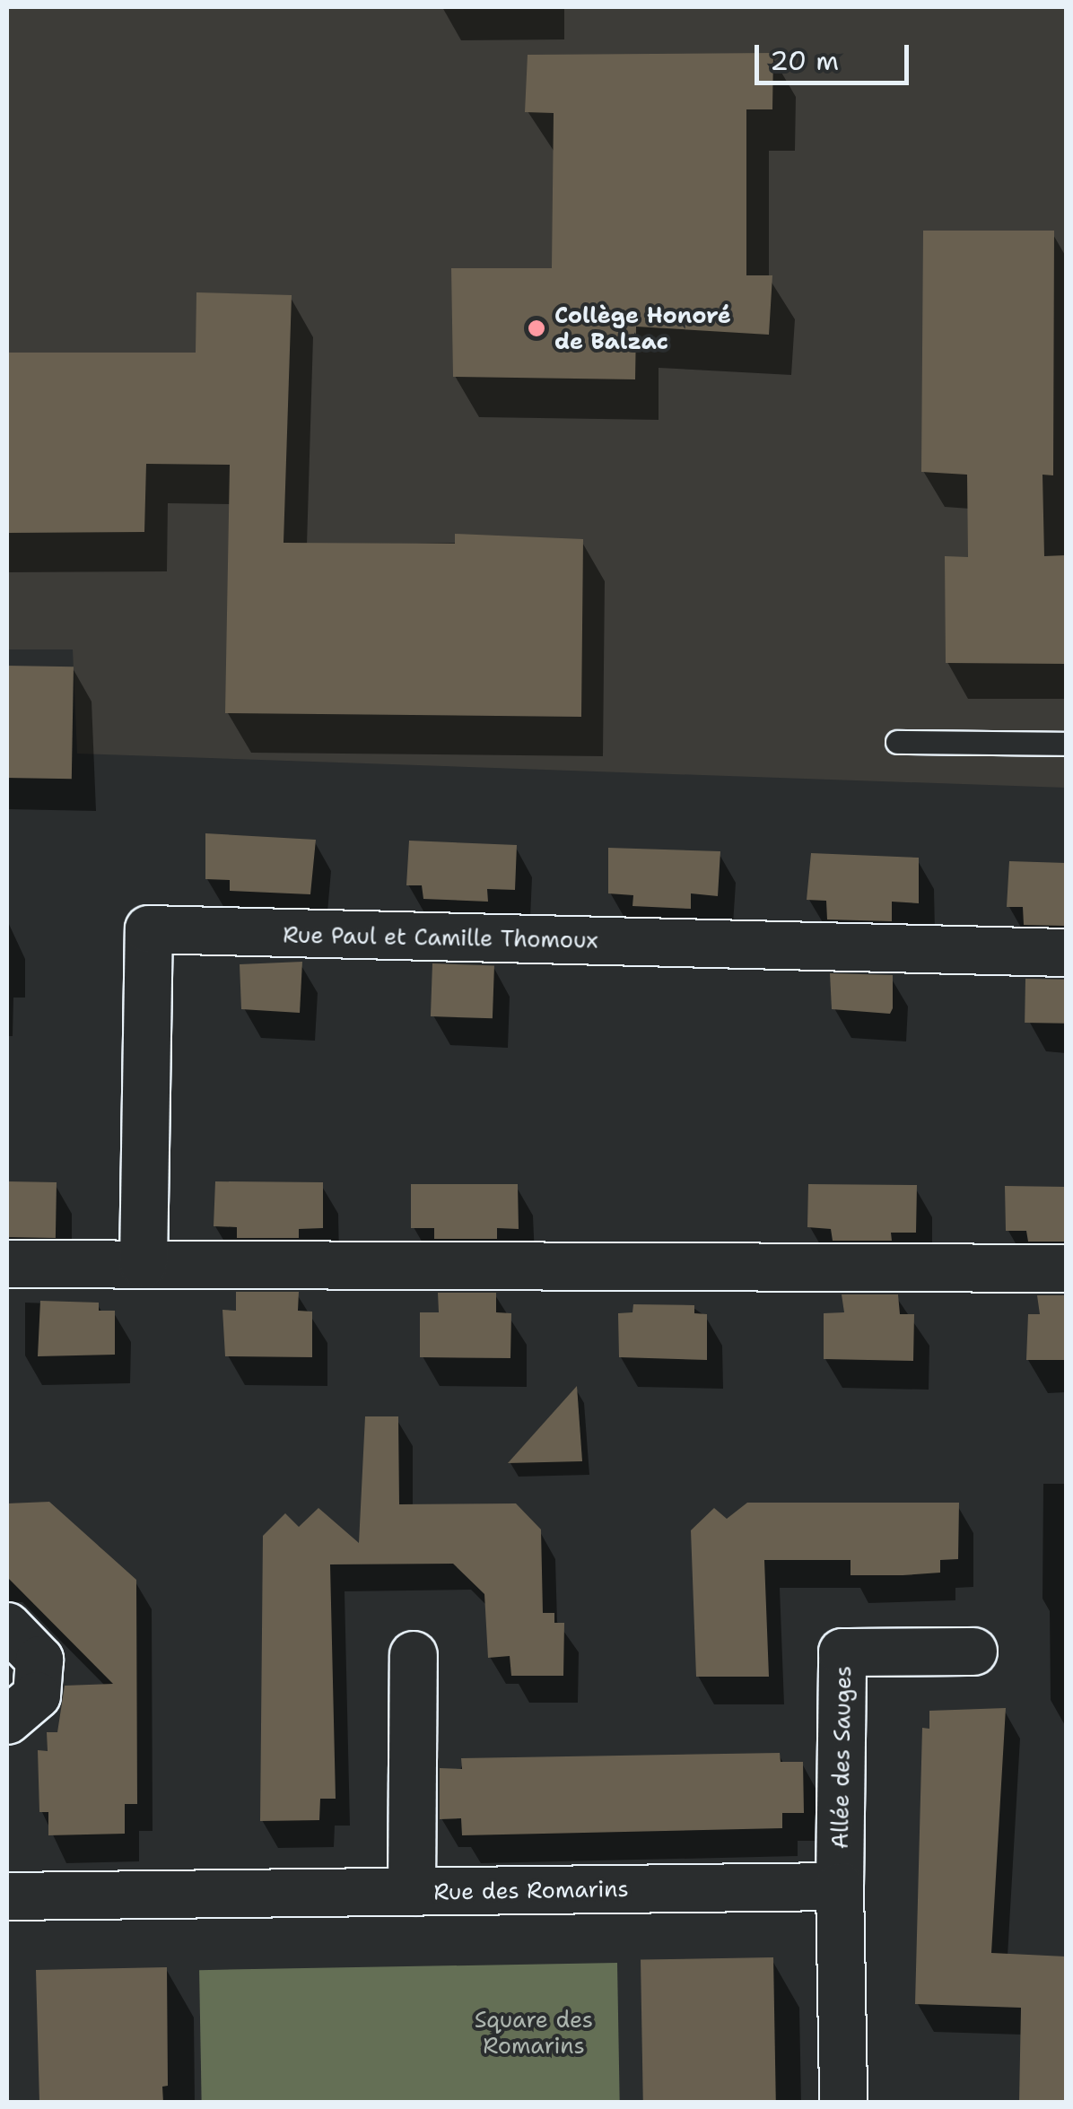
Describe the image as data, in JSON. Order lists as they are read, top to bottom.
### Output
{
  "streets": {
    "street": ["Rue Paul et Camille Thomoux", "Allée des Sauges", "Rue des Romarins"]
  },
  "crossings": [
    ["Allée des Sauges", "Rue des Romarins"]
  ],
  "parks": ["Square des Romarins"],
  "places": ["Collège Honoré de Balzac"],
  "scale_bar": "20 m"
}
